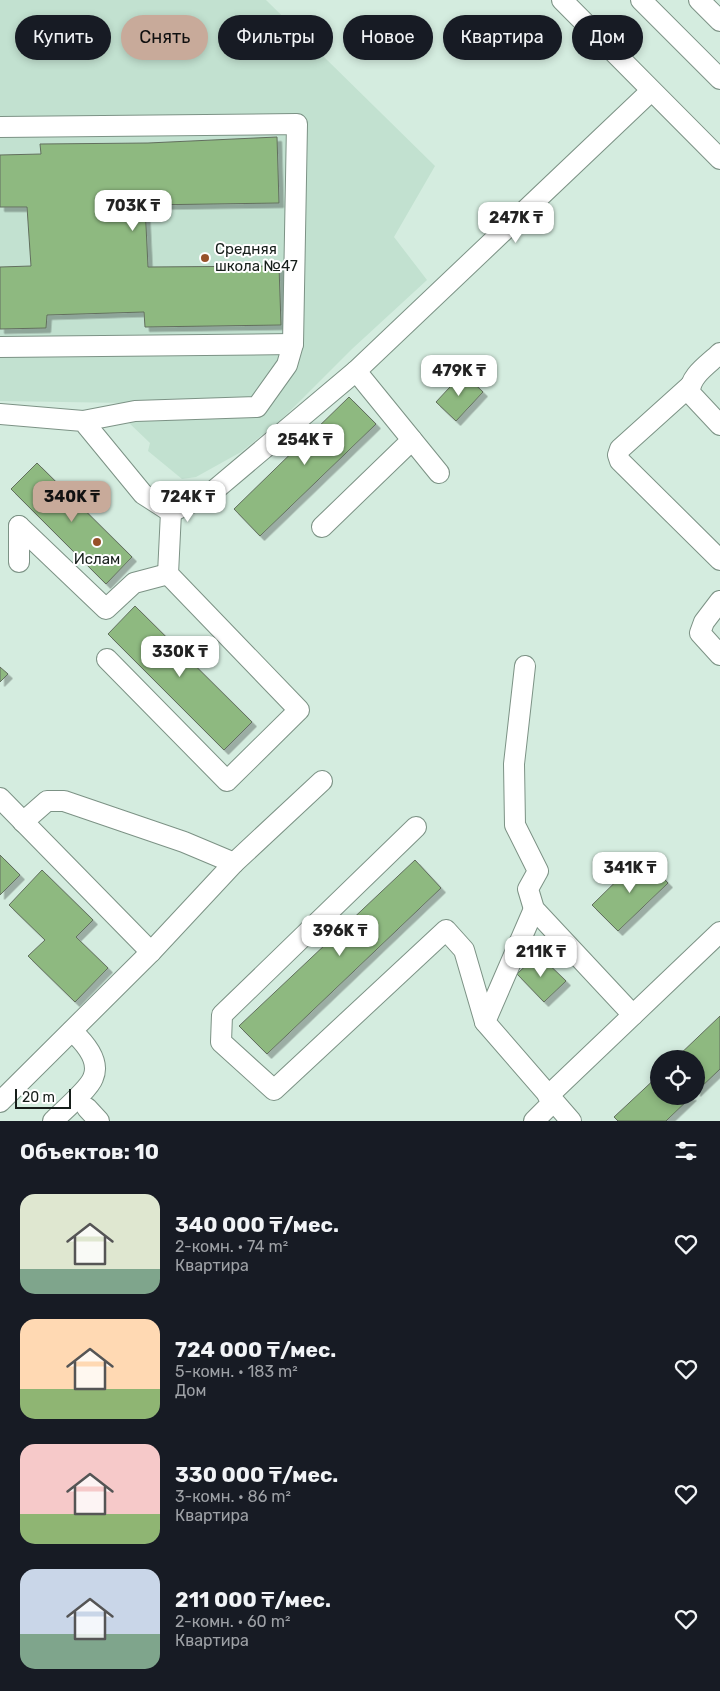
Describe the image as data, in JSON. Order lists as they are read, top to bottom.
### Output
{
  "places": ["Средняя школа №47", "Ислам"],
  "scale_bar": "20 m",
  "page": {
    "chip": [
      "Купить",
      "Снять",
      "Фильтры",
      "Новое",
      "Квартира",
      "Дом"
    ],
    "price": [
      "703K ₸",
      "247K ₸",
      "479K ₸",
      "254K ₸",
      "340K ₸",
      "724K ₸",
      "330K ₸",
      "341K ₸",
      "396K ₸",
      "211K ₸"
    ],
    "scale": "20 m",
    "heading": "Объектов: 10",
    "list": [
      {
        "name": "340 000 ₸/мес.",
        "note": "2-комн. · 74 m² · Квартира"
      },
      {
        "name": "724 000 ₸/мес.",
        "note": "5-комн. · 183 m² · Дом"
      },
      {
        "name": "330 000 ₸/мес.",
        "note": "3-комн. · 86 m² · Квартира"
      },
      {
        "name": "211 000 ₸/мес.",
        "note": "2-комн. · 60 m² · Квартира"
      }
    ]
  }
}
